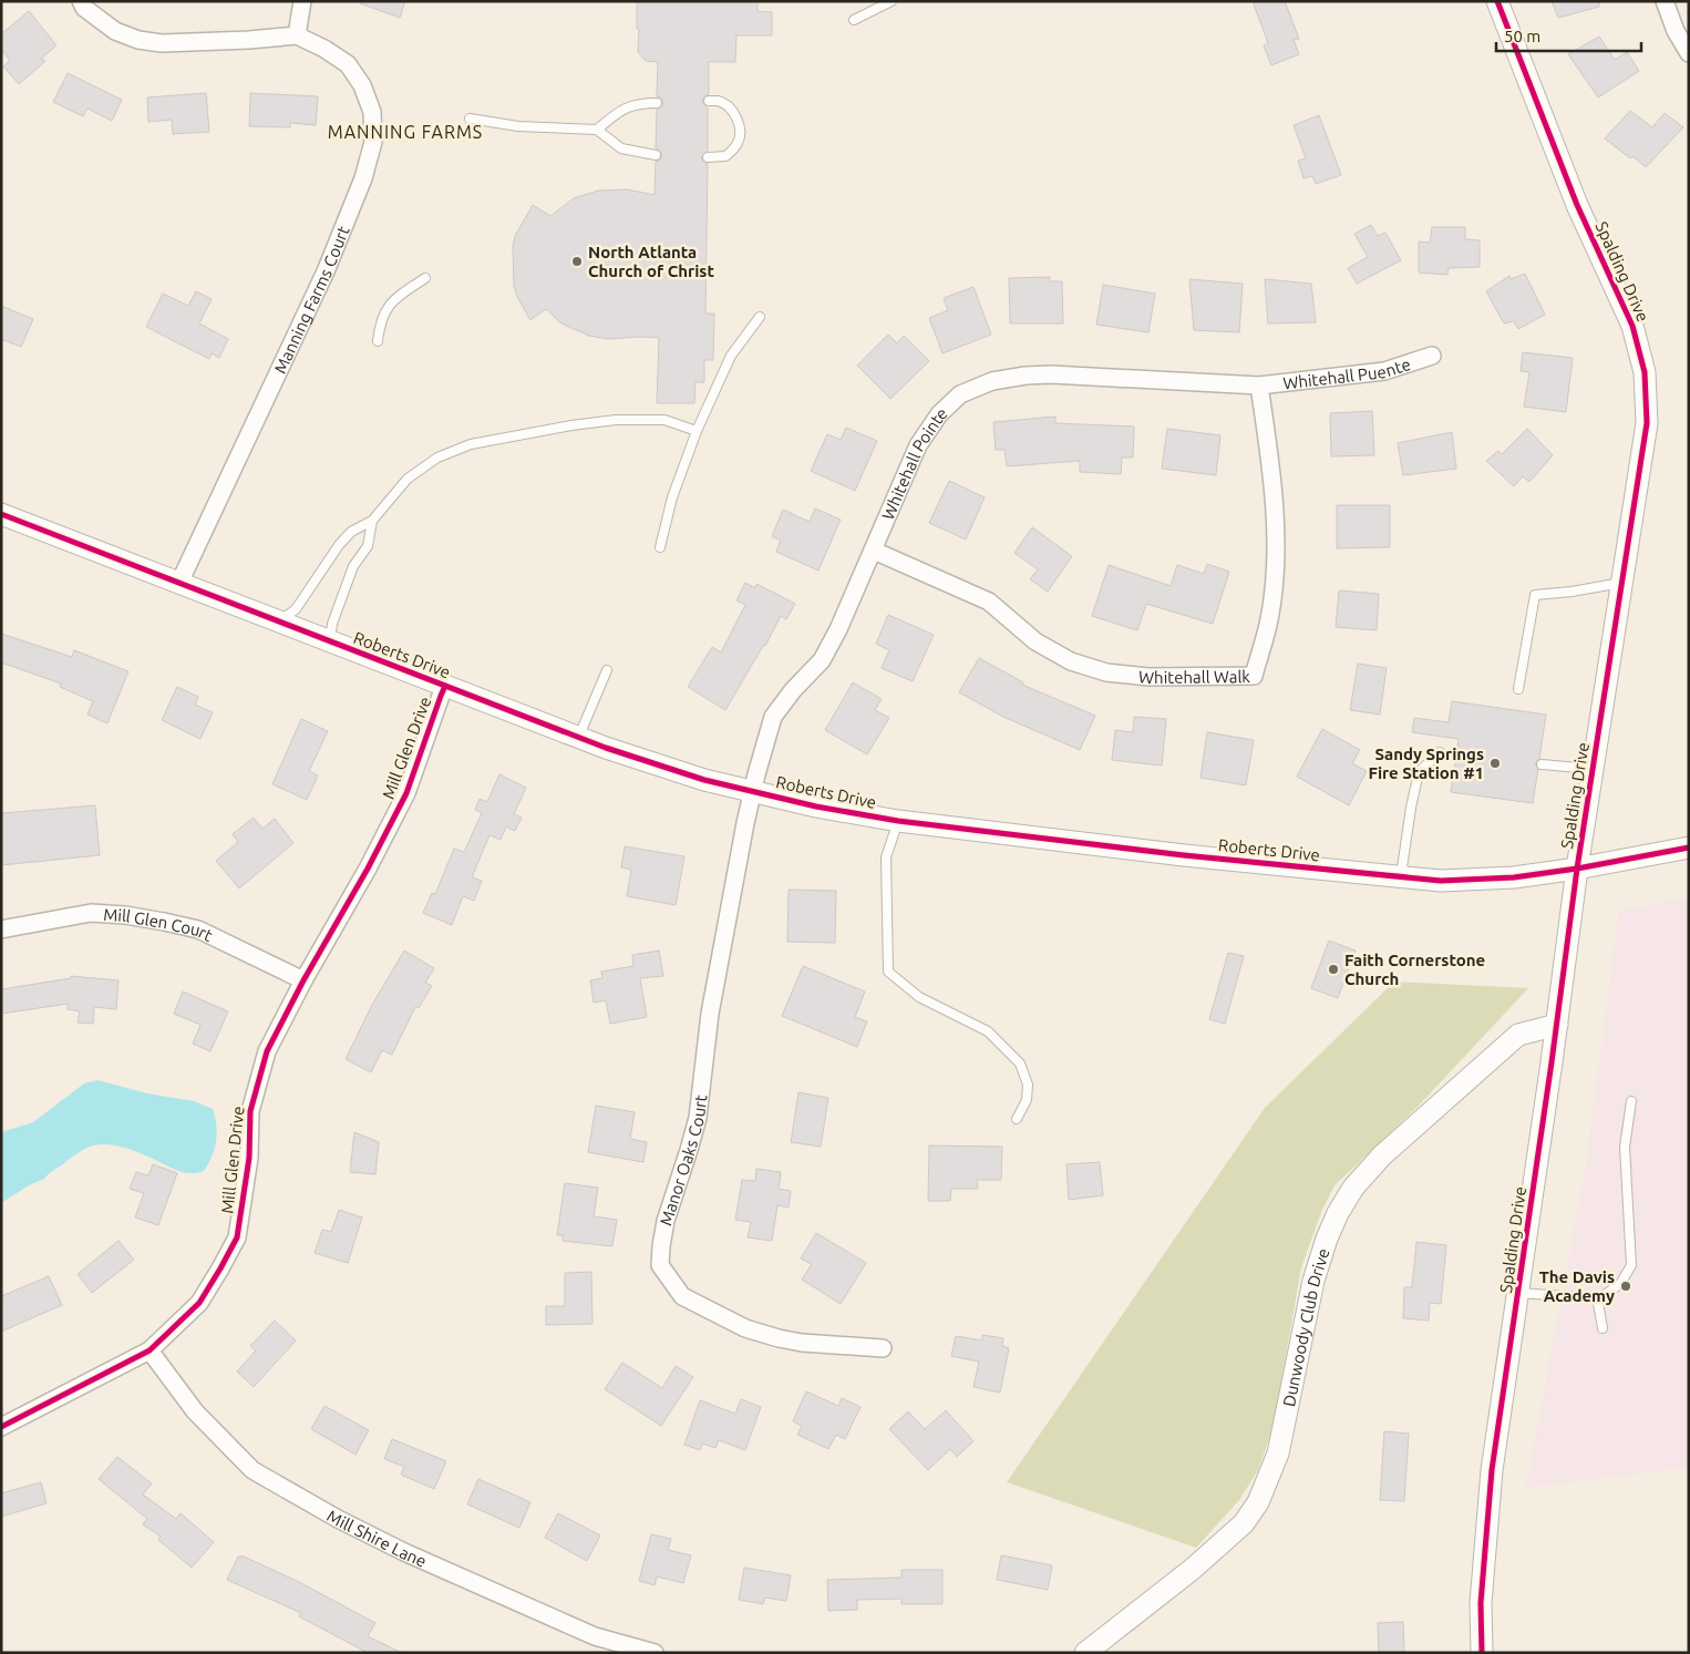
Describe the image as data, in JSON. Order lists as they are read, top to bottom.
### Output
{
  "streets": {
    "street": [
      "Spalding Drive",
      "Manning Farms Court",
      "Whitehall Puente",
      "Whitehall Pointe",
      "Roberts Drive",
      "Whitehall Walk",
      "Mill Glen Drive",
      "Mill Glen Court",
      "Manor Oaks Court",
      "Dunwoody Club Drive",
      "Mill Shire Lane"
    ]
  },
  "crossings": [
    ["Spalding Drive", "Roberts Drive"],
    ["Spalding Drive", "Dunwoody Club Drive"],
    ["Manning Farms Court", "Roberts Drive"],
    ["Whitehall Puente", "Whitehall Pointe"],
    ["Whitehall Puente", "Whitehall Walk"],
    ["Whitehall Pointe", "Roberts Drive"],
    ["Whitehall Pointe", "Whitehall Walk"],
    ["Whitehall Pointe", "Manor Oaks Court"],
    ["Roberts Drive", "Mill Glen Drive"],
    ["Roberts Drive", "Manor Oaks Court"],
    ["Mill Glen Drive", "Mill Glen Court"],
    ["Mill Glen Drive", "Mill Shire Lane"]
  ],
  "districts": ["MANNING FARMS"],
  "places": [
    "North Atlanta Church of Christ",
    "Sandy Springs Fire Station #1",
    "Faith Cornerstone Church",
    "The Davis Academy"
  ],
  "scale_bar": "50 m"
}
